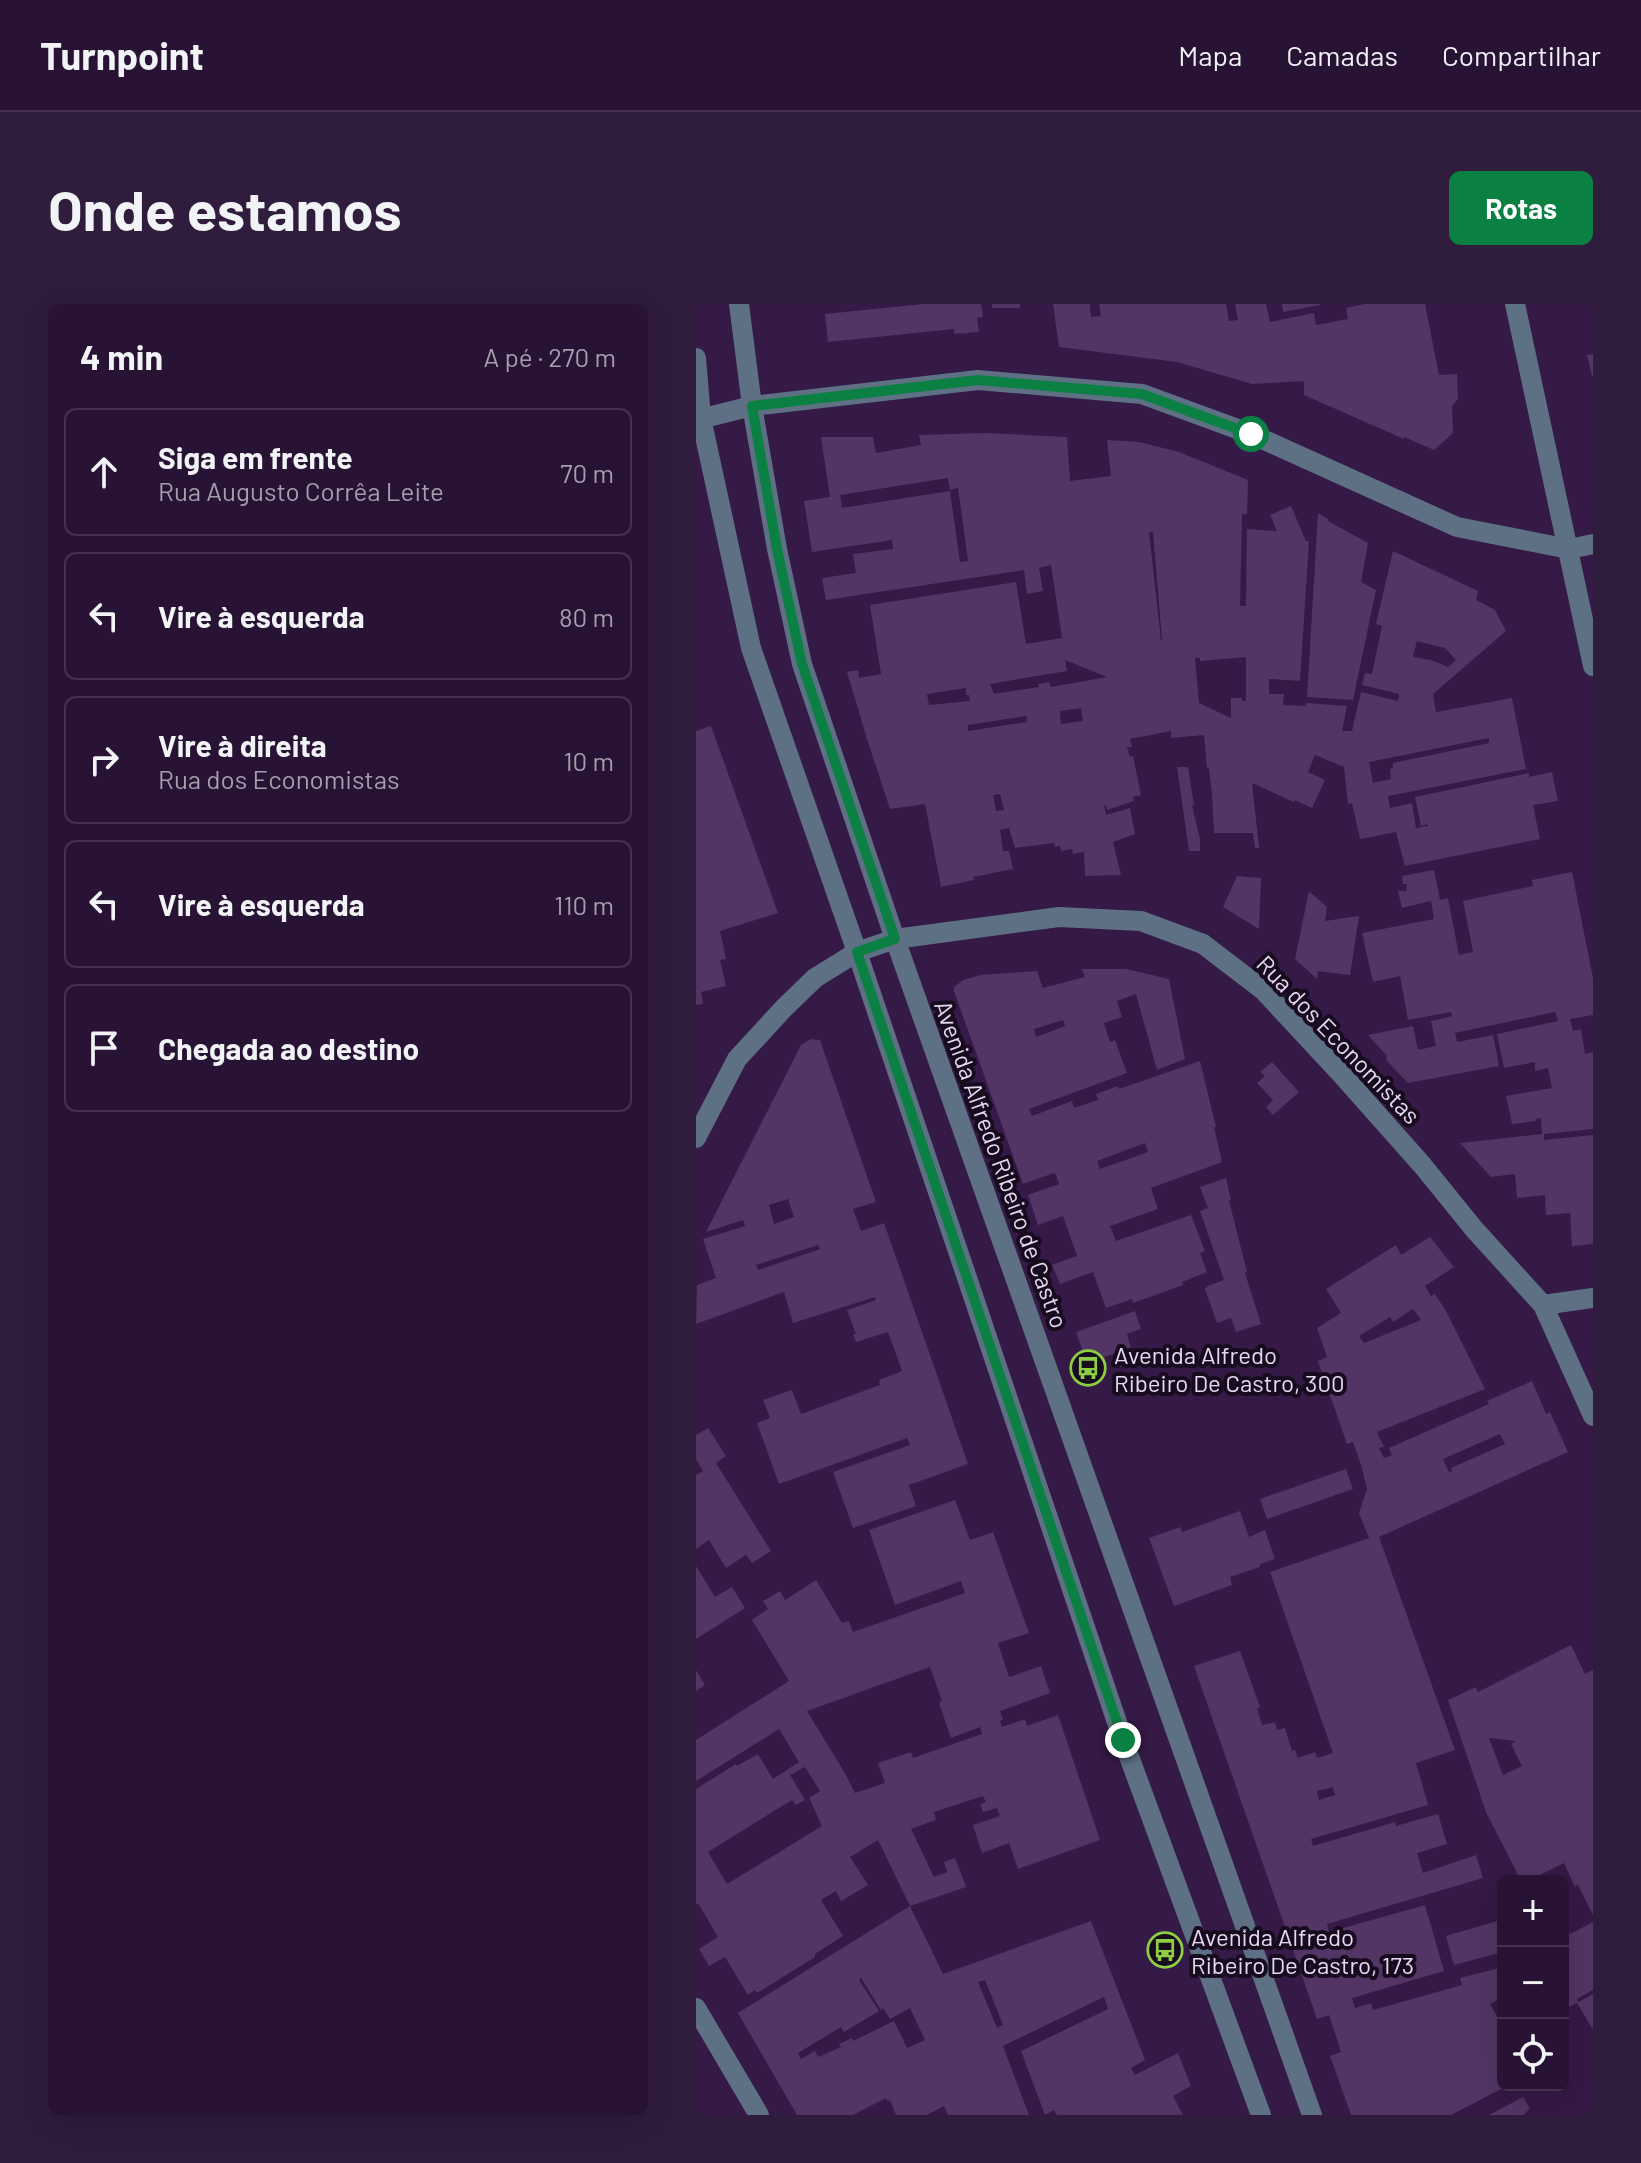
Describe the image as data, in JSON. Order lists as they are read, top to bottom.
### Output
{
  "streets": {
    "street": ["Rua dos Economistas", "Avenida Alfredo Ribeiro de Castro"]
  },
  "crossings": [
    ["Rua dos Economistas", "Avenida Alfredo Ribeiro de Castro"]
  ],
  "places": {
    "bus stop": ["Avenida Alfredo Ribeiro De Castro, 300", "Avenida Alfredo Ribeiro De Castro, 173"]
  },
  "page": {
    "header": "Turnpoint",
    "nav": ["Mapa", "Camadas", "Compartilhar"],
    "buttons": "Rotas",
    "title": "Onde estamos",
    "heading": ["4 min", "A pé · 270 m"],
    "list": [
      ["Siga em frente", "Rua Augusto Corrêa Leite", "70 m"],
      ["Vire à esquerda", "80 m"],
      ["Vire à direita", "Rua dos Economistas", "10 m"],
      ["Vire à esquerda", "110 m"],
      "Chegada ao destino"
    ],
    "map_buttons": ["+", "−"]
  }
}
